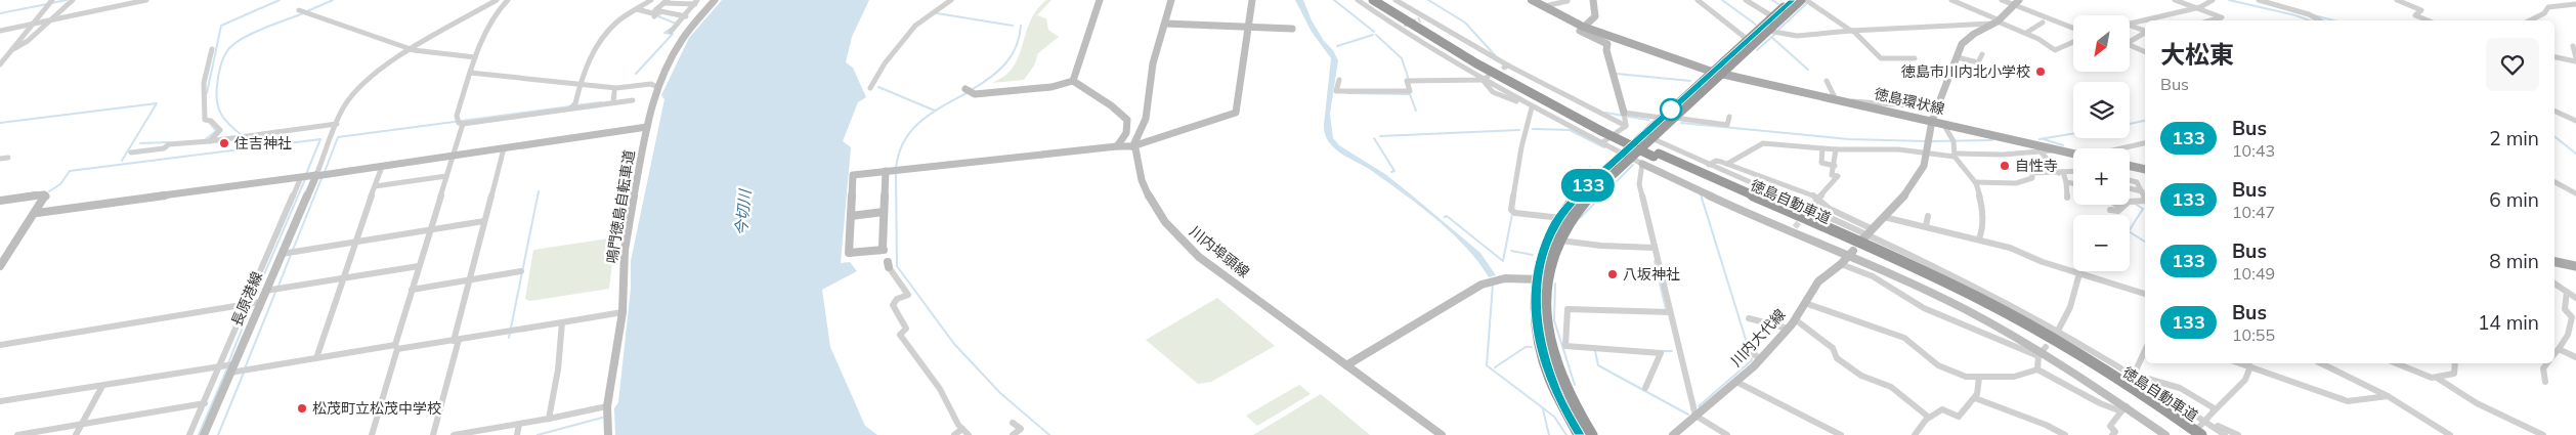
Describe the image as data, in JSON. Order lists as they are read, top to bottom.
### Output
{
  "streets": {
    "highway": ["徳島自動車道"],
    "main road": ["徳島環状線"],
    "street": [
      "鳴門徳島自転車道",
      "川内埠頭線",
      "長原港線",
      "川内大代線"
    ]
  },
  "water": ["今切川"],
  "places": [
    "徳島市川内北小学校",
    "住吉神社",
    "自性寺",
    "八坂神社",
    "松茂町立松茂中学校"
  ],
  "lines": ["bus line 133"],
  "north": "bottom left",
  "page": {
    "on_map": "133",
    "map_buttons": ["+", "−"],
    "heading": ["大松東", "Bus"],
    "list": [
      {
        "mark": "133",
        "name": "Bus",
        "note": "10:43",
        "value": "2 min"
      },
      {
        "mark": "133",
        "name": "Bus",
        "note": "10:47",
        "value": "6 min"
      },
      {
        "mark": "133",
        "name": "Bus",
        "note": "10:49",
        "value": "8 min"
      },
      {
        "mark": "133",
        "name": "Bus",
        "note": "10:55",
        "value": "14 min"
      }
    ]
  }
}
